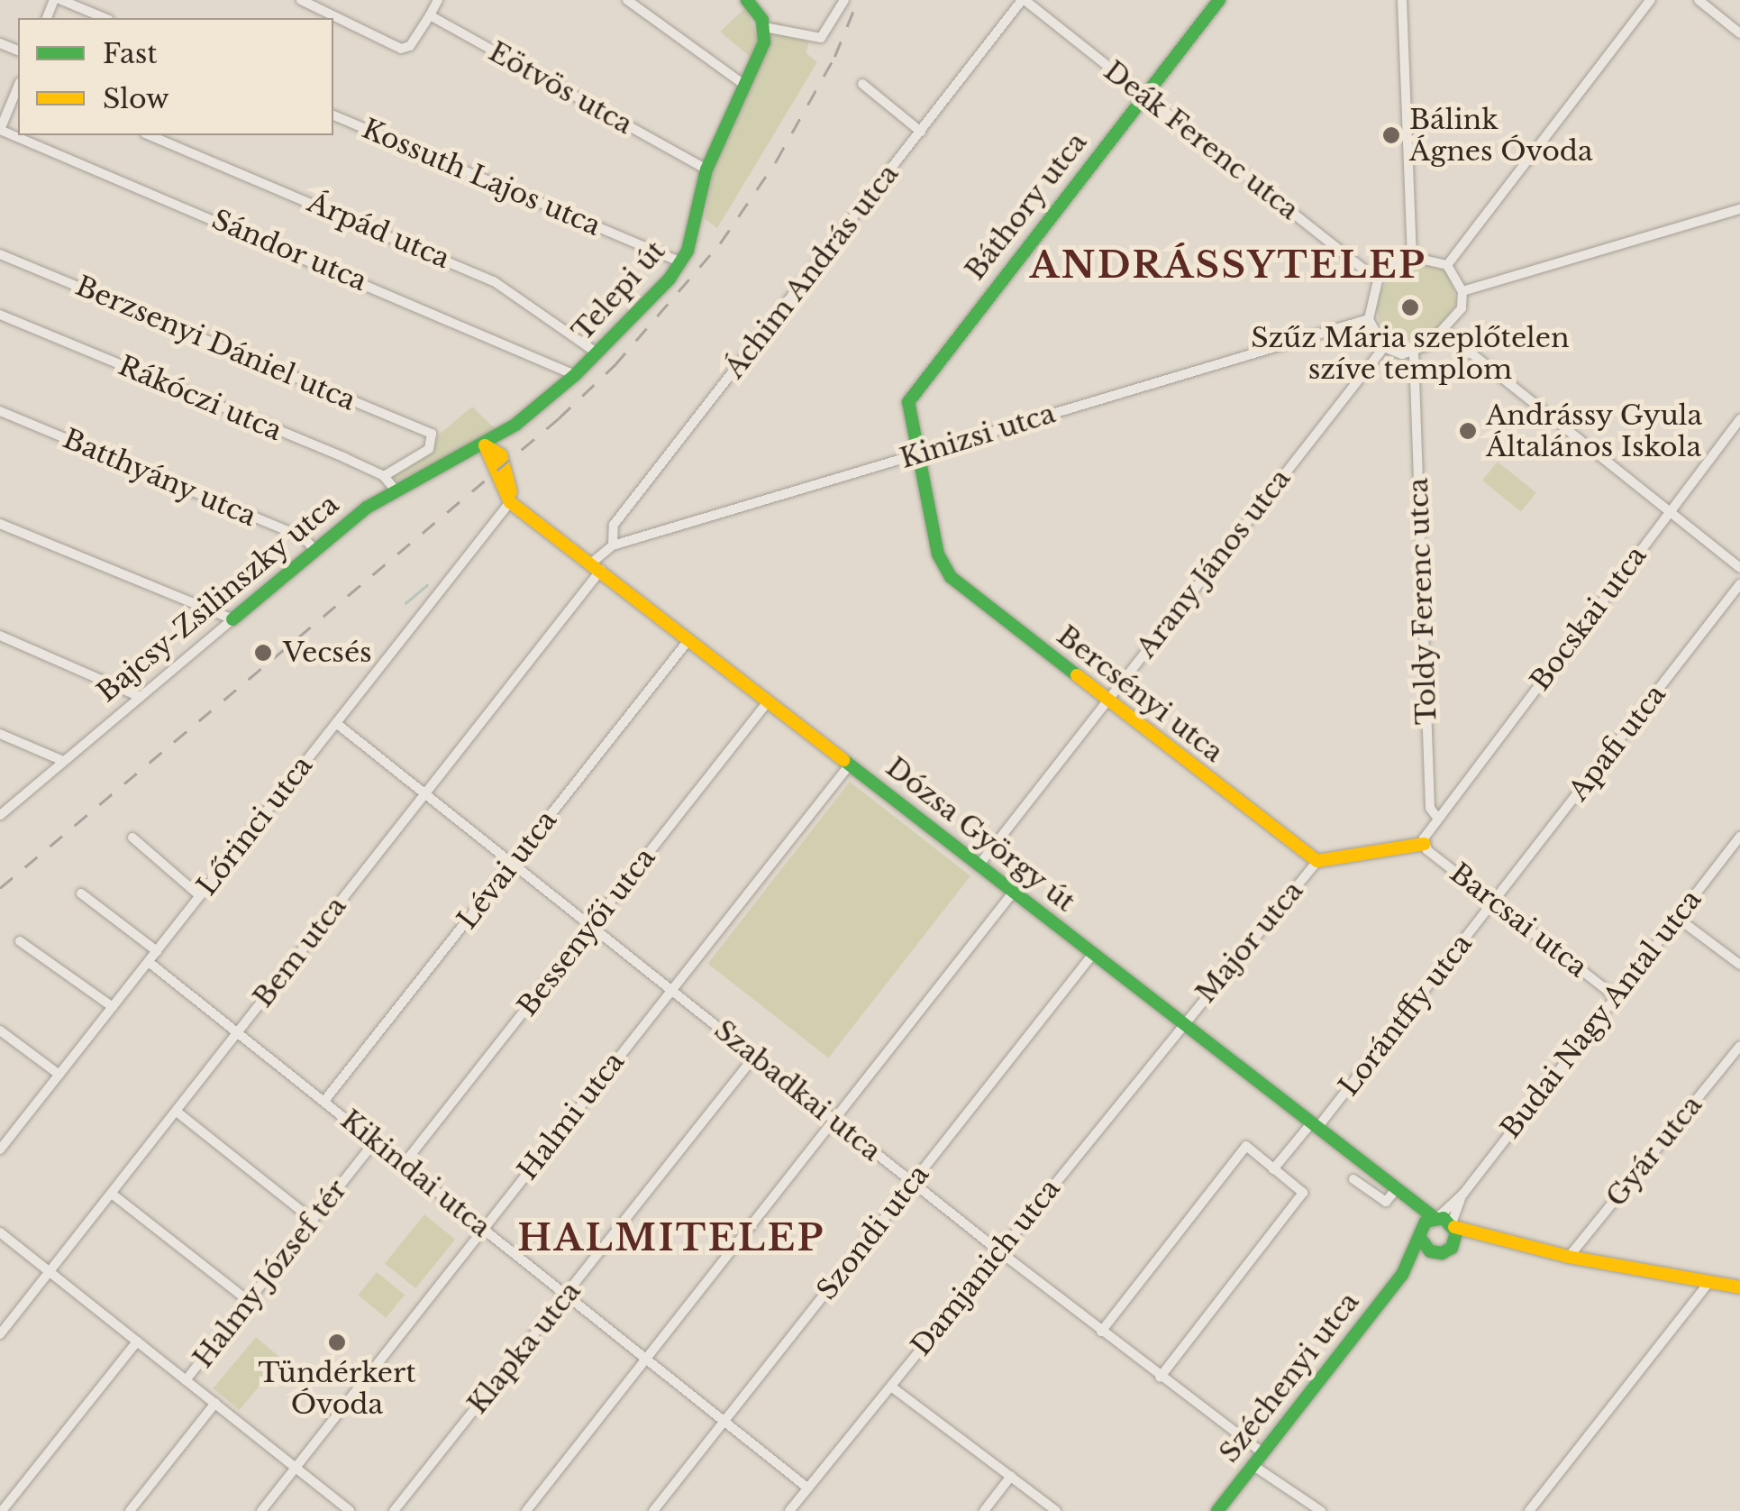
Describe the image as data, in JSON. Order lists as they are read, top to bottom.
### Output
{
  "streets": {
    "main road": [
      "Báthory utca",
      "Telepi út",
      "Bajcsy-Zsilinszky utca",
      "Bercsényi utca",
      "Dózsa György út",
      "Széchenyi utca"
    ],
    "street": [
      "Eötvös utca",
      "Deák Ferenc utca",
      "Kossuth Lajos utca",
      "Árpád utca",
      "Sándor utca",
      "Áchim András utca",
      "Berzsenyi Dániel utca",
      "Rákóczi utca",
      "Kinizsi utca",
      "Batthyány utca",
      "Arany János utca",
      "Toldy Ferenc utca",
      "Bocskai utca",
      "Apafi utca",
      "Lőrinci utca",
      "Lévai utca",
      "Barcsai utca",
      "Bessenyői utca",
      "Major utca",
      "Bem utca",
      "Budai Nagy Antal utca",
      "Lorántffy utca",
      "Szabadkai utca",
      "Halmi utca",
      "Gyár utca",
      "Kikindai utca",
      "Szondi utca",
      "Damjanich utca",
      "Halmy József tér",
      "Klapka utca"
    ]
  },
  "crossings": [
    ["Eötvös utca", "Telepi út"],
    ["Deák Ferenc utca", "Báthory utca"],
    ["Deák Ferenc utca", "Áchim András utca"],
    ["Deák Ferenc utca", "Kinizsi utca"],
    ["Deák Ferenc utca", "Arany János utca"],
    ["Deák Ferenc utca", "Toldy Ferenc utca"],
    ["Kossuth Lajos utca", "Telepi út"],
    ["Báthory utca", "Kinizsi utca"],
    ["Báthory utca", "Bercsényi utca"],
    ["Árpád utca", "Telepi út"],
    ["Sándor utca", "Telepi út"],
    ["Áchim András utca", "Kinizsi utca"],
    ["Telepi út", "Bajcsy-Zsilinszky utca"],
    ["Berzsenyi Dániel utca", "Rákóczi utca"],
    ["Kinizsi utca", "Arany János utca"],
    ["Kinizsi utca", "Toldy Ferenc utca"],
    ["Kinizsi utca", "Bercsényi utca"],
    ["Kinizsi utca", "Dózsa György út"],
    ["Kinizsi utca", "Bem utca"],
    ["Batthyány utca", "Bajcsy-Zsilinszky utca"],
    ["Arany János utca", "Toldy Ferenc utca"],
    ["Arany János utca", "Bercsényi utca"],
    ["Arany János utca", "Dózsa György út"],
    ["Toldy Ferenc utca", "Bocskai utca"],
    ["Bercsényi utca", "Major utca"],
    ["Apafi utca", "Barcsai utca"],
    ["Apafi utca", "Lorántffy utca"],
    ["Lőrinci utca", "Dózsa György út"],
    ["Lőrinci utca", "Szabadkai utca"],
    ["Lőrinci utca", "Kikindai utca"],
    ["Dózsa György út", "Lévai utca"],
    ["Dózsa György út", "Bessenyői utca"],
    ["Dózsa György út", "Major utca"],
    ["Dózsa György út", "Bem utca"],
    ["Dózsa György út", "Budai Nagy Antal utca"],
    ["Dózsa György út", "Lorántffy utca"],
    ["Dózsa György út", "Halmi utca"],
    ["Dózsa György út", "Szondi utca"],
    ["Dózsa György út", "Damjanich utca"],
    ["Dózsa György út", "Széchenyi utca"],
    ["Lévai utca", "Szabadkai utca"],
    ["Lévai utca", "Kikindai utca"],
    ["Barcsai utca", "Budai Nagy Antal utca"],
    ["Barcsai utca", "Lorántffy utca"],
    ["Bessenyői utca", "Szabadkai utca"],
    ["Bessenyői utca", "Kikindai utca"],
    ["Major utca", "Damjanich utca"],
    ["Bem utca", "Szabadkai utca"],
    ["Bem utca", "Kikindai utca"],
    ["Budai Nagy Antal utca", "Széchenyi utca"],
    ["Szabadkai utca", "Halmi utca"],
    ["Szabadkai utca", "Szondi utca"],
    ["Szabadkai utca", "Damjanich utca"],
    ["Szabadkai utca", "Klapka utca"],
    ["Szabadkai utca", "Széchenyi utca"],
    ["Halmi utca", "Kikindai utca"],
    ["Halmi utca", "Halmy József tér"],
    ["Kikindai utca", "Szondi utca"],
    ["Kikindai utca", "Damjanich utca"],
    ["Kikindai utca", "Halmy József tér"],
    ["Kikindai utca", "Klapka utca"]
  ],
  "districts": ["ANDRÁSSYTELEP", "HALMITELEP"],
  "places": [
    "Bálink Ágnes Óvoda",
    "Szűz Mária szeplőtelen szíve templom",
    "Andrássy Gyula Általános Iskola",
    "Vecsés",
    "Tündérkert Óvoda"
  ],
  "legend": ["Fast", "Slow"]
}
